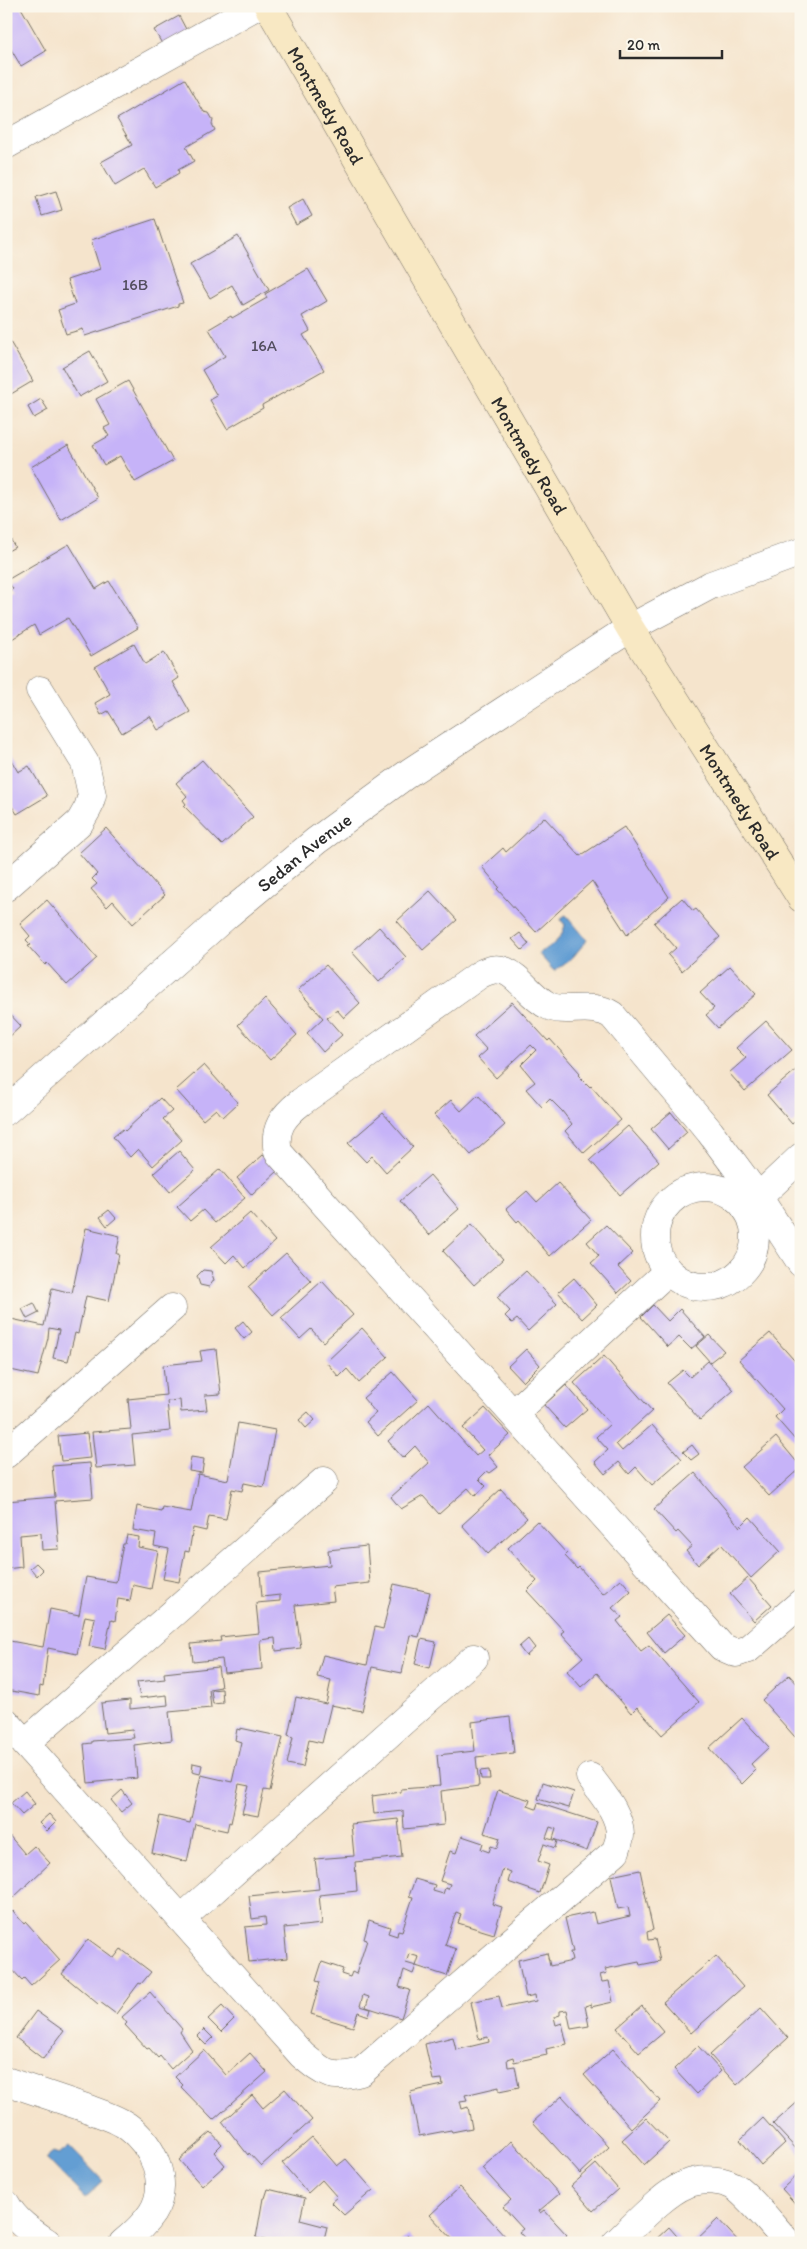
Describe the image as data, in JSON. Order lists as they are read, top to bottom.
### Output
{
  "streets": {
    "street": ["Montmedy Road", "Sedan Avenue"]
  },
  "crossings": [
    ["Montmedy Road", "Sedan Avenue"]
  ],
  "house_numbers": ["16B", "16A"],
  "scale_bar": "20 m"
}
